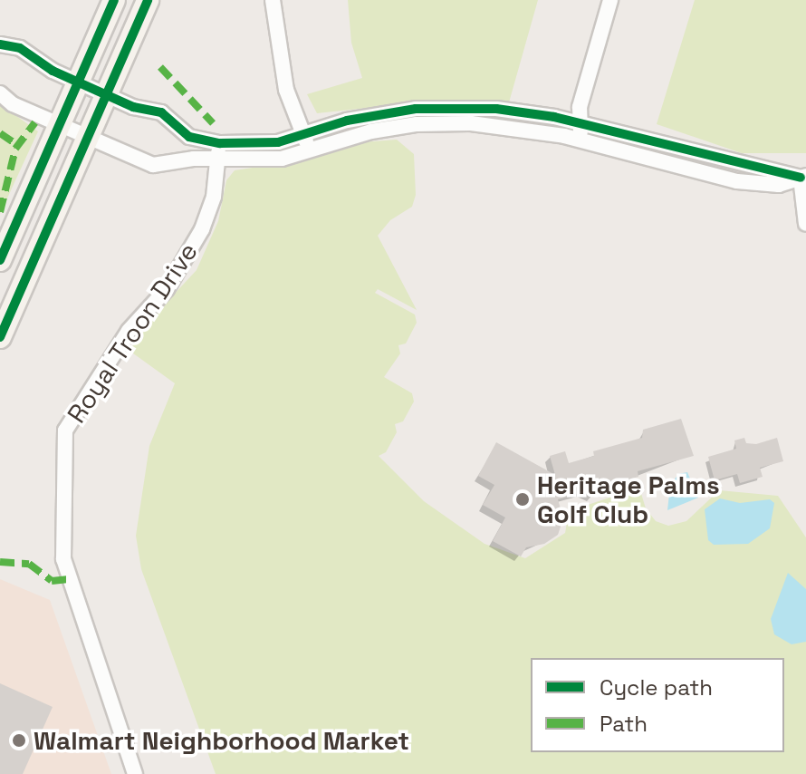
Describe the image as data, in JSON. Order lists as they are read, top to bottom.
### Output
{
  "streets": {
    "street": ["Royal Troon Drive"]
  },
  "places": ["Heritage Palms Golf Club", "Walmart Neighborhood Market"],
  "legend": ["Cycle path", "Path"]
}
